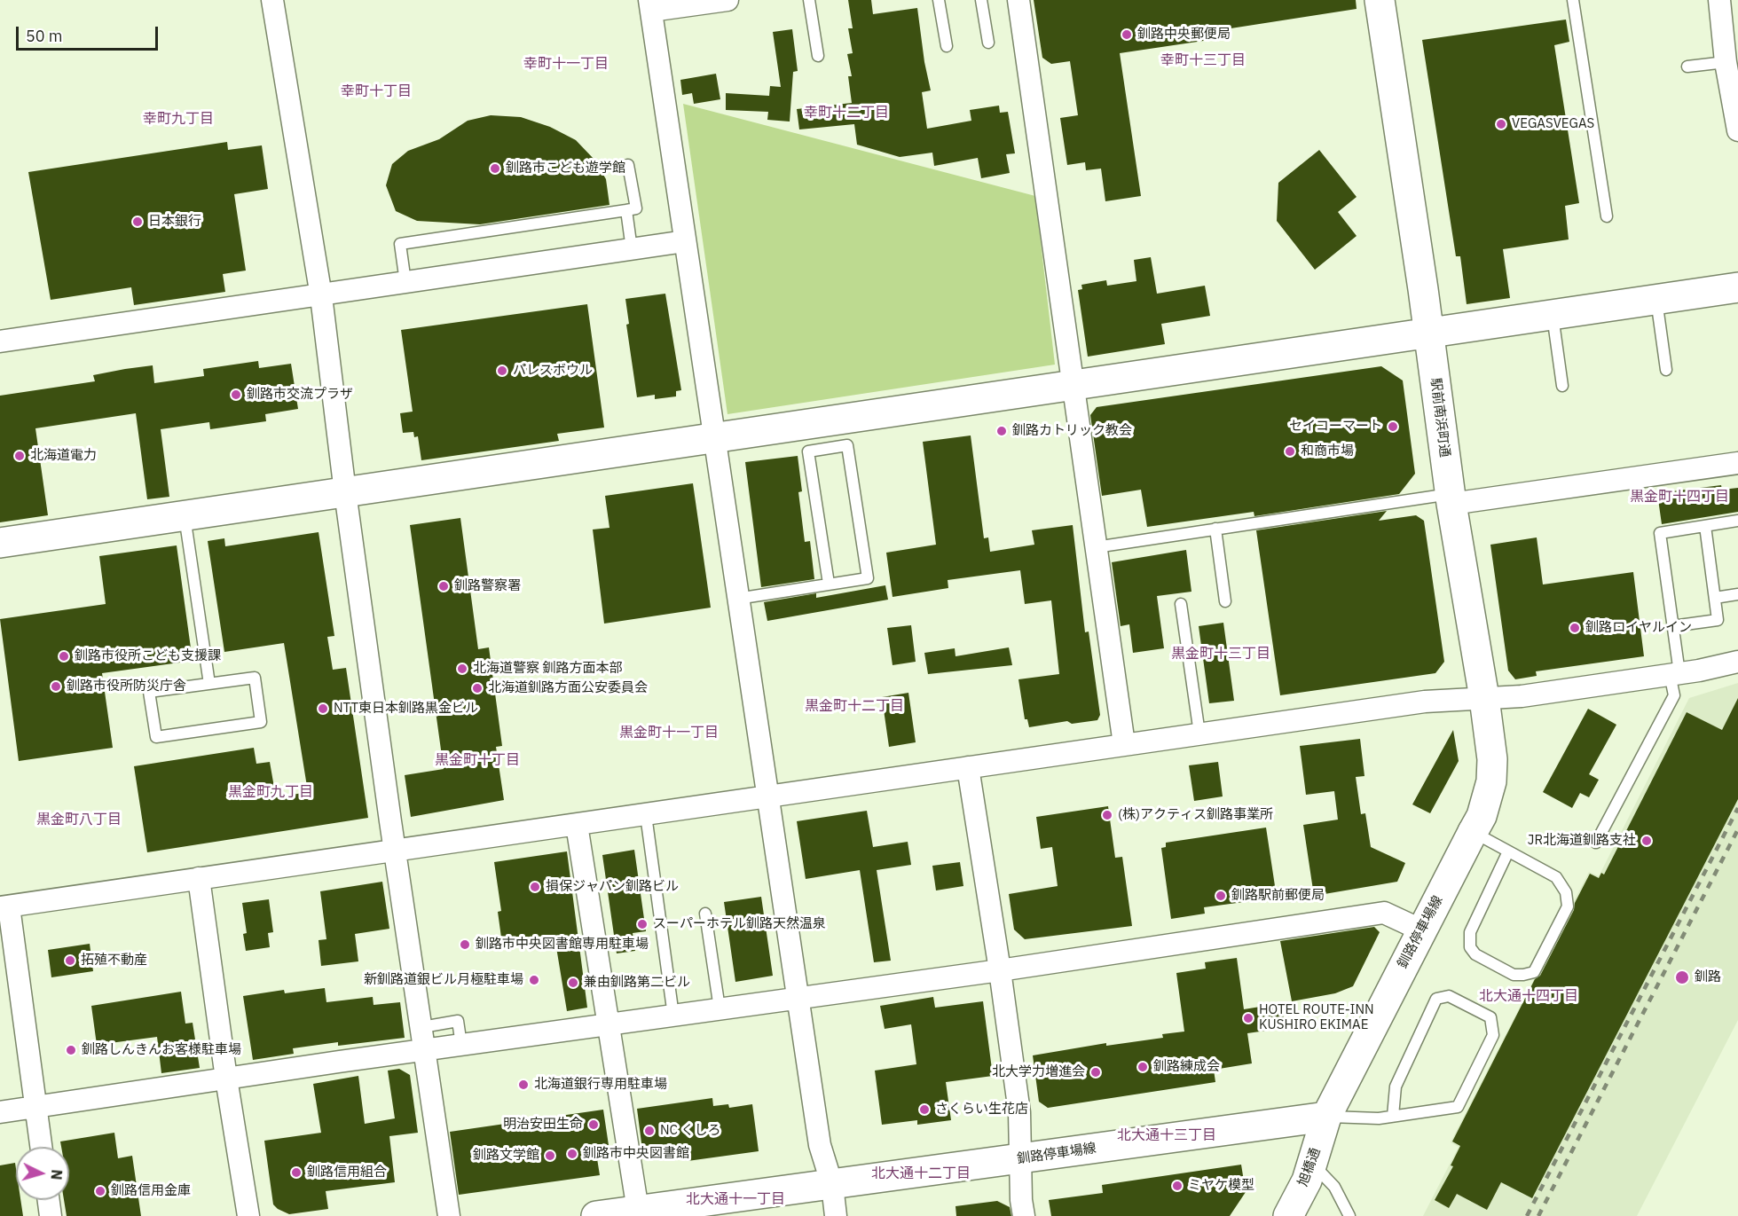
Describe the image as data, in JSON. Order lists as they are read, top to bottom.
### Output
{
  "streets": {
    "street": ["駅前南浜町通", "釧路停車場線", "旭橋通"]
  },
  "crossings": [
    ["駅前南浜町通", "釧路停車場線"],
    ["釧路停車場線", "旭橋通"]
  ],
  "districts": [
    "幸町十三丁目",
    "幸町十一丁目",
    "幸町十丁目",
    "幸町十二丁目",
    "幸町九丁目",
    "黒金町十四丁目",
    "黒金町十三丁目",
    "黒金町十二丁目",
    "黒金町十一丁目",
    "黒金町十丁目",
    "黒金町九丁目",
    "黒金町八丁目",
    "北大通十四丁目",
    "北大通十三丁目",
    "北大通十二丁目",
    "北大通十一丁目"
  ],
  "places": [
    "釧路中央郵便局",
    "VEGASVEGAS",
    "釧路市こども遊学館",
    "日本銀行",
    "パレスボウル",
    "釧路市交流プラザ",
    "セイコーマート",
    "釧路カトリック教会",
    "和商市場",
    "北海道電力",
    "釧路警察署",
    "釧路ロイヤルイン",
    "釧路市役所こども支援課",
    "北海道警察 釧路方面本部",
    "釧路市役所防災庁舎",
    "北海道釧路方面公安委員会",
    "NTT東日本釧路黒金ビル",
    "(株)アクティス釧路事業所",
    "JR北海道釧路支社",
    "損保ジャパン釧路ビル",
    "釧路駅前郵便局",
    "スーパーホテル釧路天然温泉",
    "釧路市中央図書館専用駐車場",
    "拓殖不動産",
    "釧路",
    "新釧路道銀ビル月極駐車場",
    "兼由釧路第二ビル",
    "HOTEL ROUTE-INN KUSHIRO EKIMAE",
    "釧路しんきんお客様駐車場",
    "釧路練成会",
    "北大学力増進会",
    "北海道銀行専用駐車場",
    "さくらい生花店",
    "明治安田生命",
    "NC くしろ",
    "釧路市中央図書館",
    "釧路文学館",
    "釧路信用組合",
    "ミヤケ模型",
    "釧路信用金庫"
  ],
  "scale_bar": "50 m",
  "north": "right"
}
